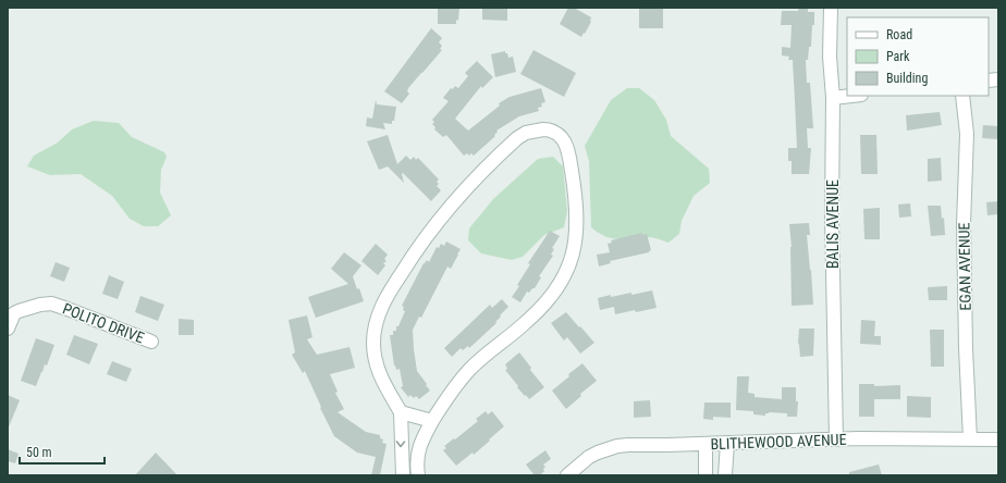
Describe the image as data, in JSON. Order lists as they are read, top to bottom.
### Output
{
  "streets": {
    "street": [
      "BALIS AVENUE",
      "EGAN AVENUE",
      "POLITO DRIVE",
      "BLITHEWOOD AVENUE"
    ]
  },
  "crossings": [
    ["BALIS AVENUE", "BLITHEWOOD AVENUE"],
    ["EGAN AVENUE", "BLITHEWOOD AVENUE"]
  ],
  "legend": ["Road", "Park", "Building"],
  "scale_bar": "50 m"
}
